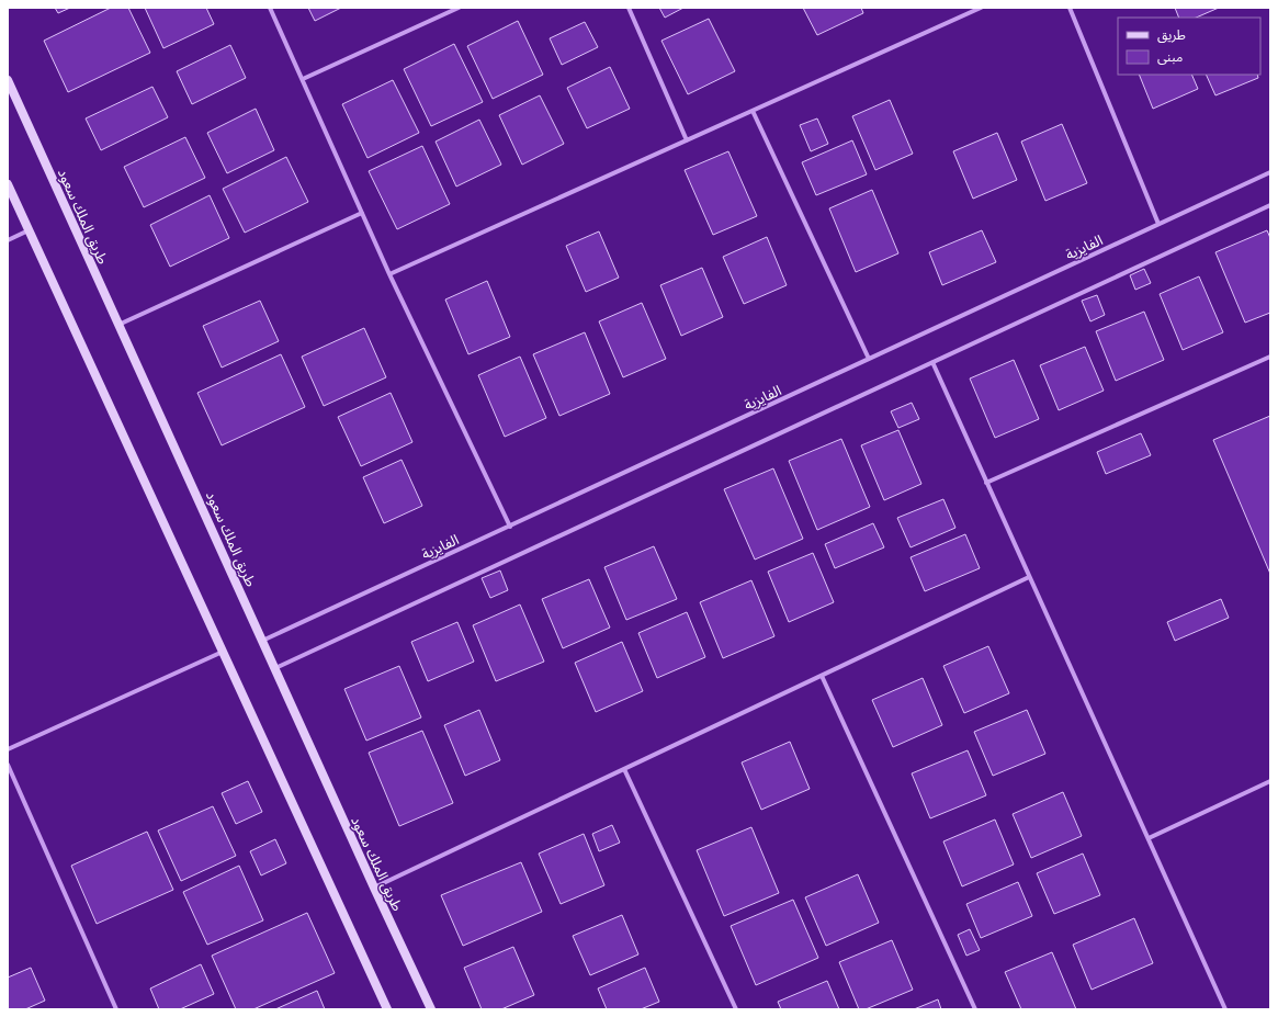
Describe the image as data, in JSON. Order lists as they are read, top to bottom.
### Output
{
  "streets": {
    "main road": ["طريق الملك سعود"],
    "street": ["الفايزية"]
  },
  "crossings": [
    ["طريق الملك سعود", "الفايزية"]
  ],
  "legend": ["طريق", "مبنى"]
}
